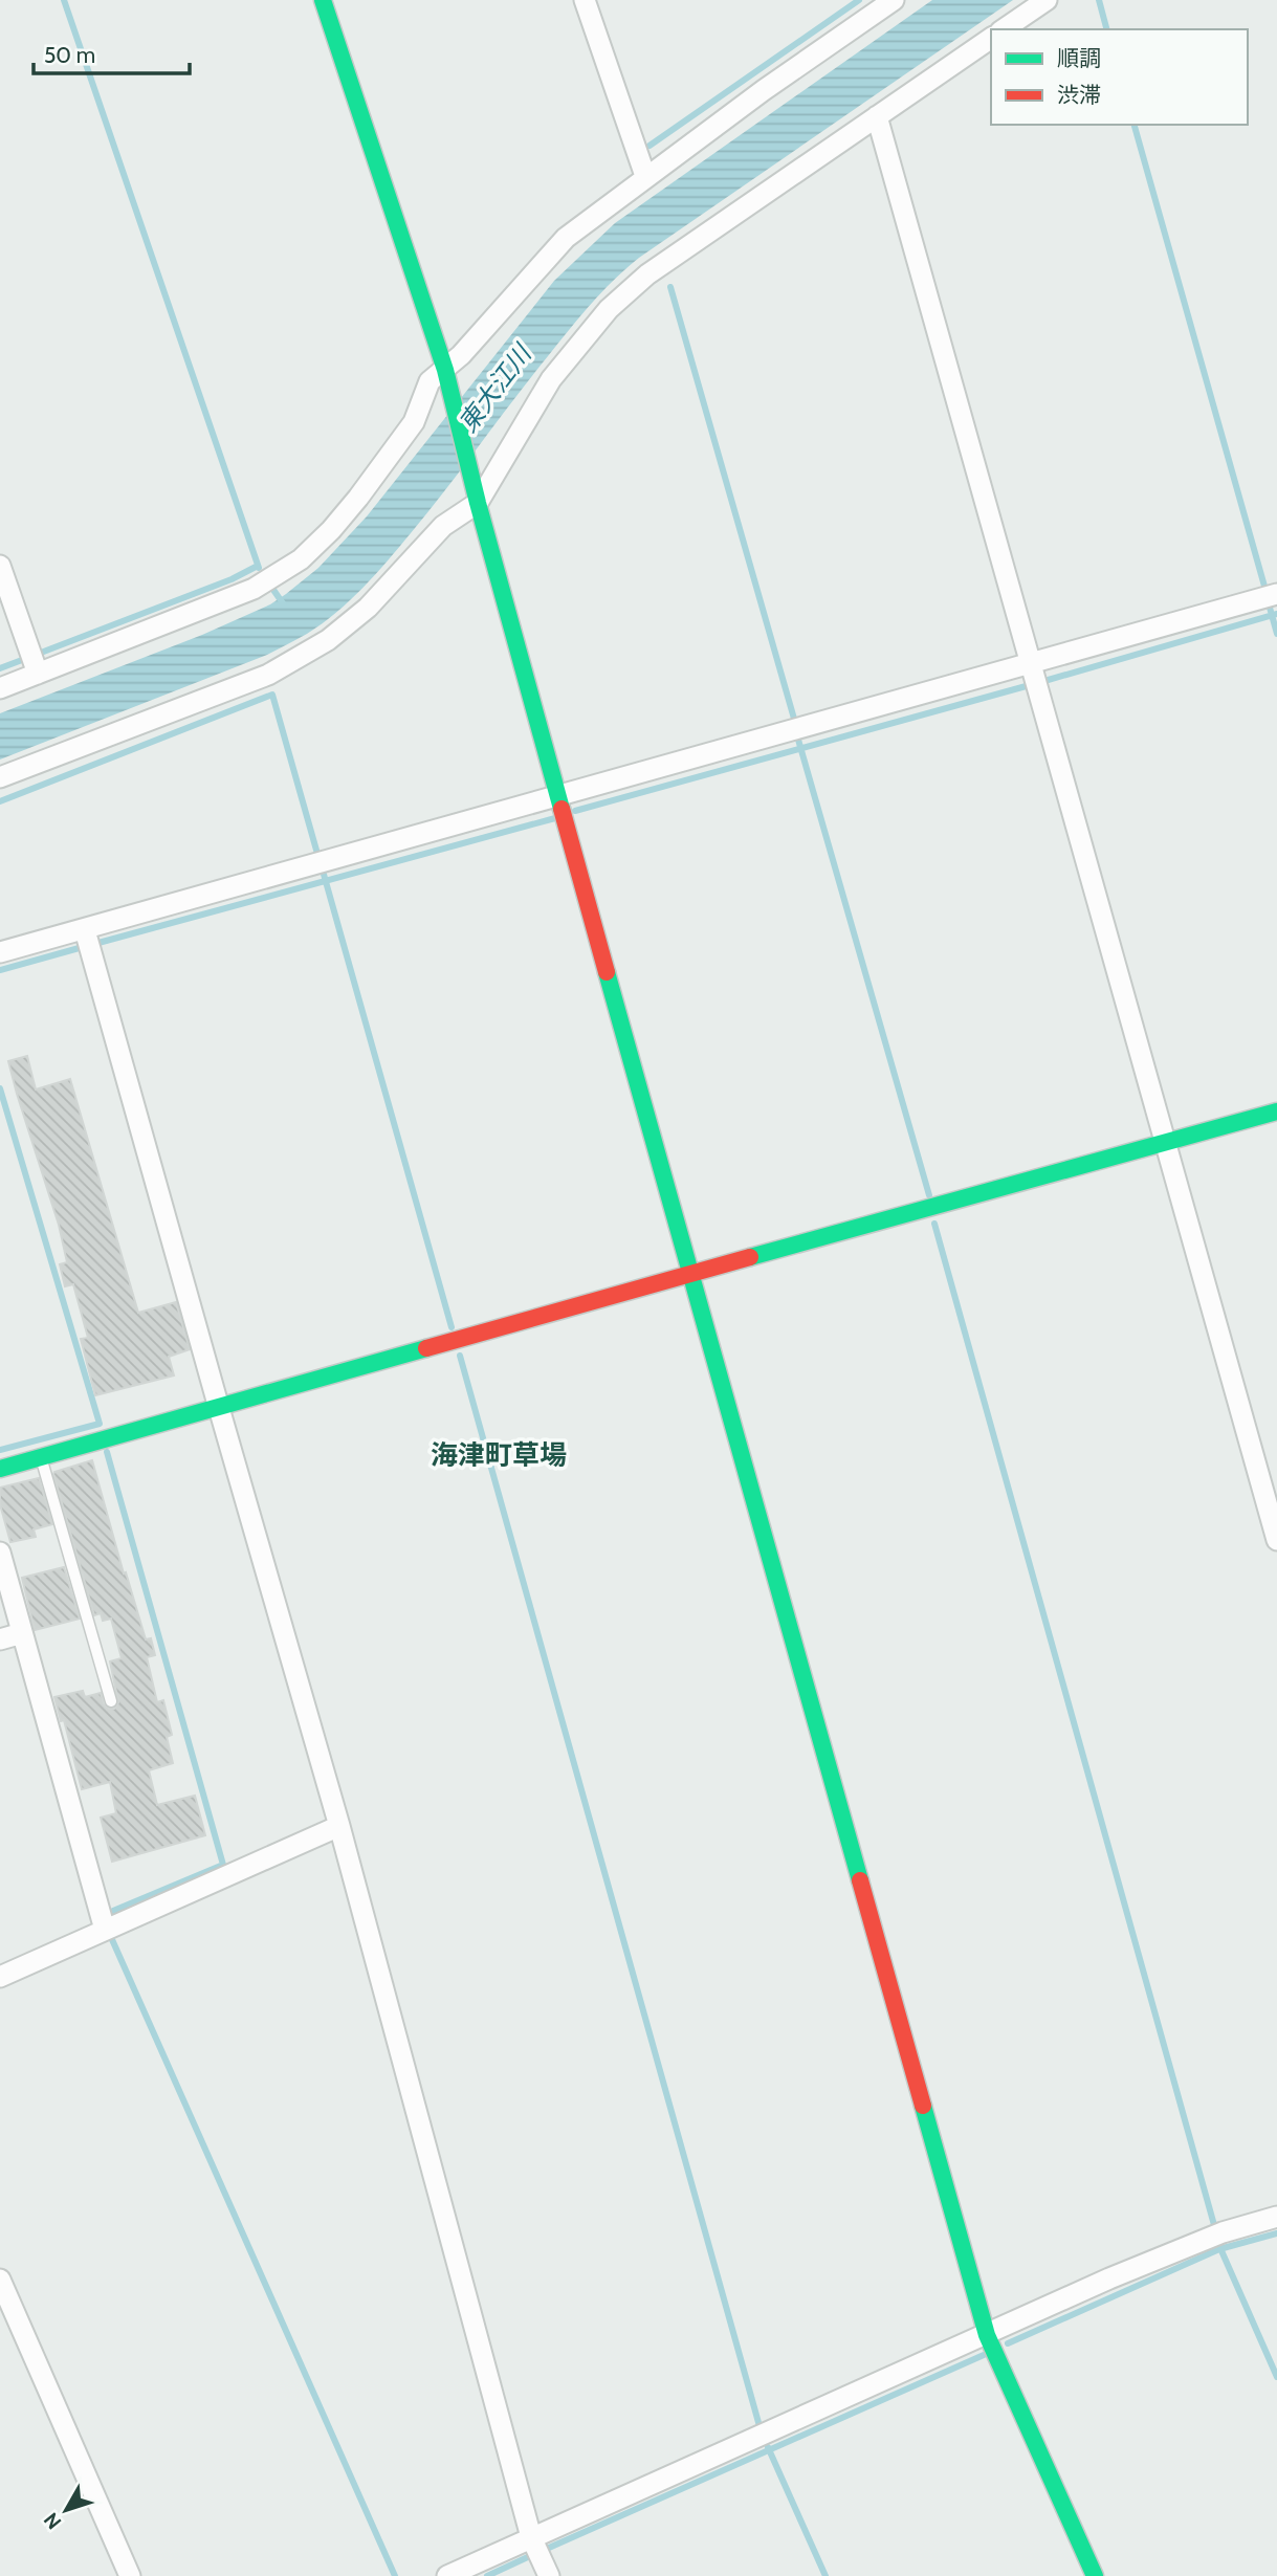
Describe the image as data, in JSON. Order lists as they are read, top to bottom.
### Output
{
  "districts": ["海津町草場"],
  "water": ["東大江川"],
  "legend": ["順調", "渋滞"],
  "scale_bar": "50 m",
  "north": "bottom left"
}
